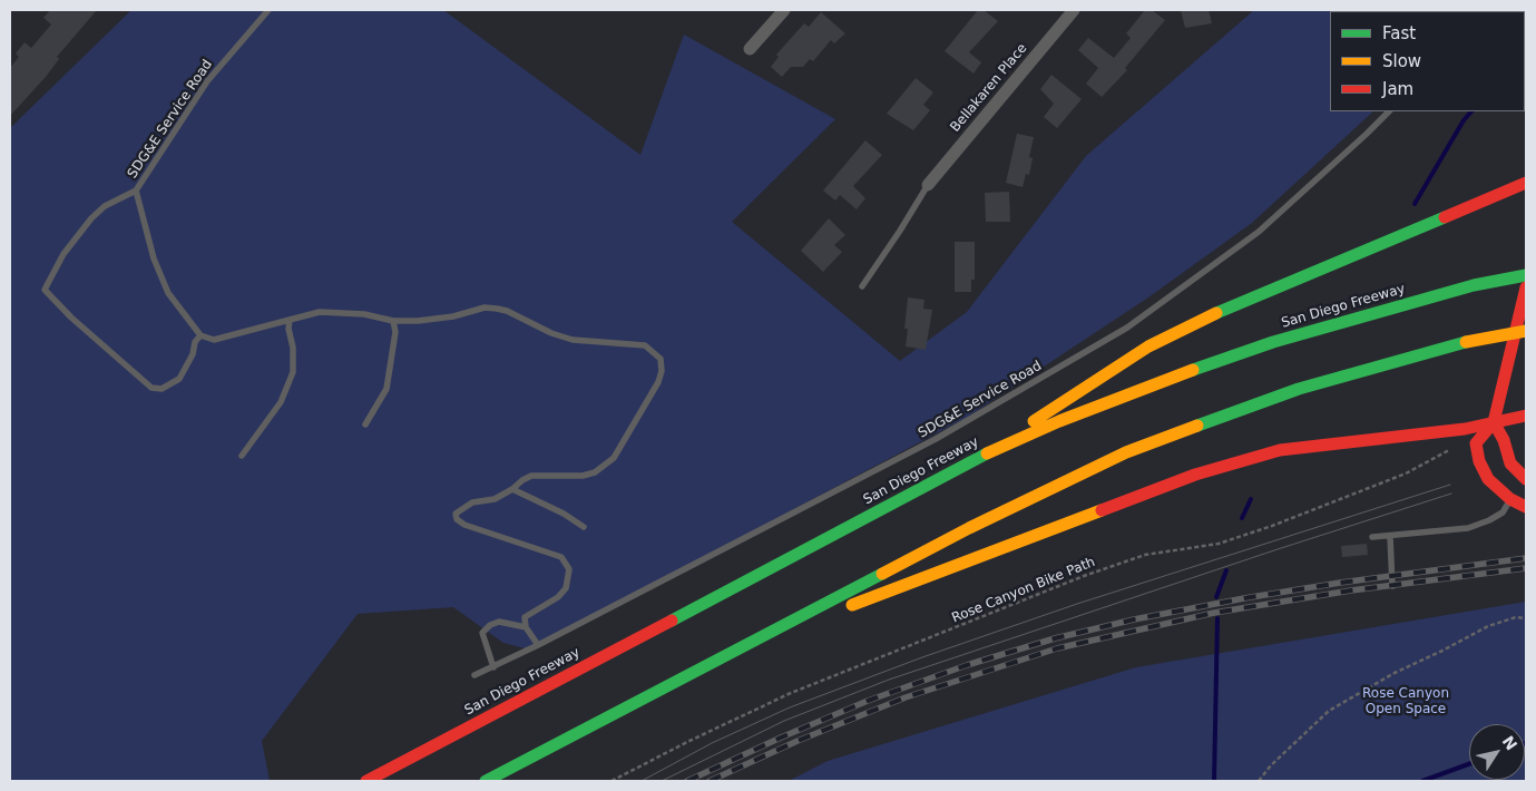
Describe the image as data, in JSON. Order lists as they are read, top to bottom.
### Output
{
  "streets": {
    "main road": ["San Diego Freeway"],
    "street": ["Bellakaren Place"],
    "lane": ["SDG&E Service Road"],
    "path": ["Rose Canyon Bike Path"]
  },
  "parks": ["Rose Canyon Open Space"],
  "legend": ["Fast", "Slow", "Jam"],
  "north": "top right"
}
